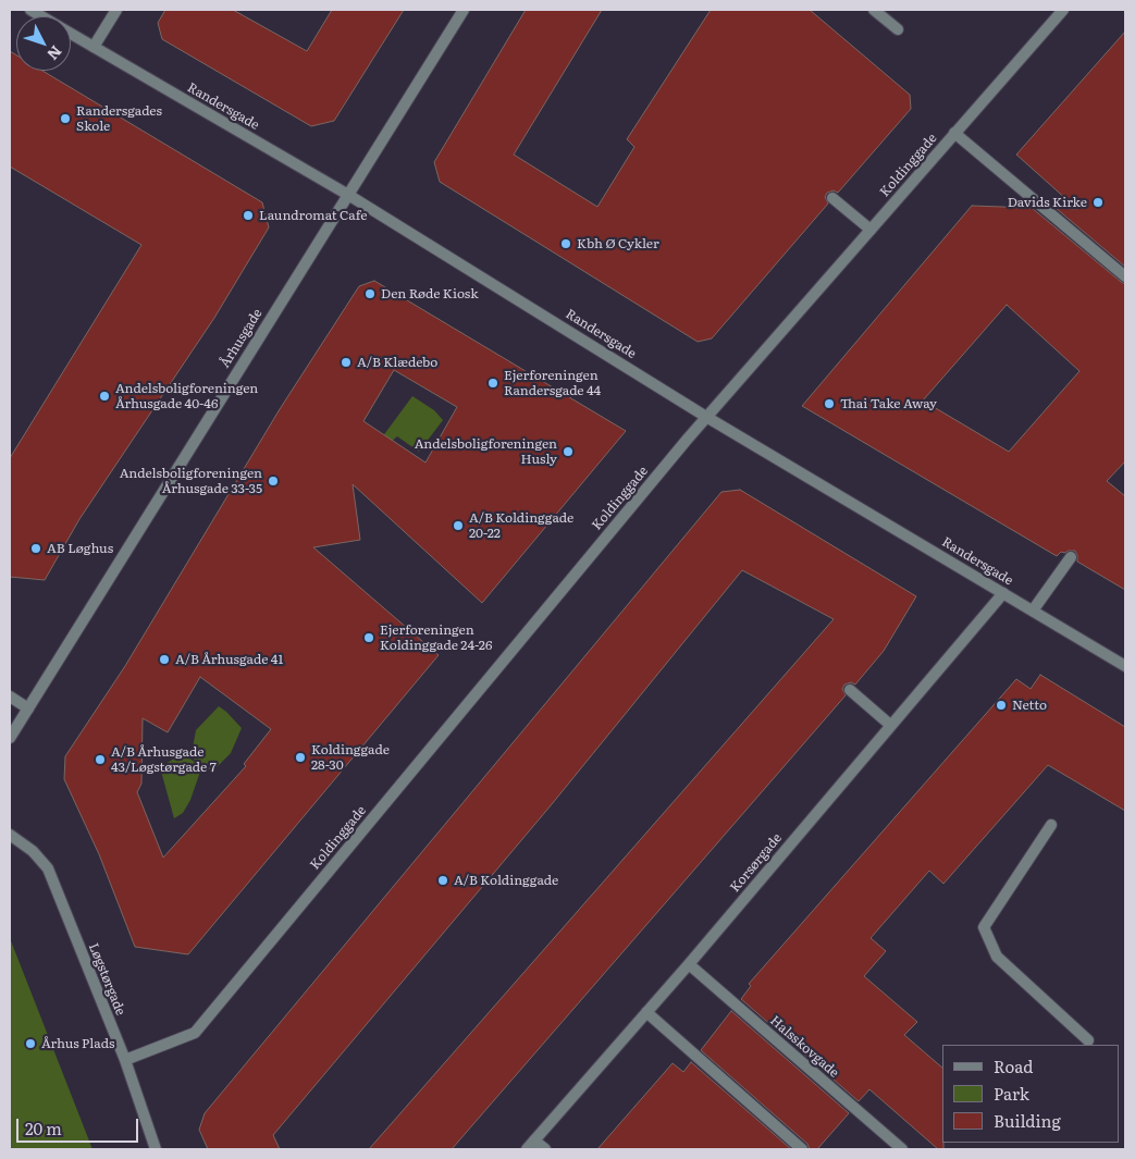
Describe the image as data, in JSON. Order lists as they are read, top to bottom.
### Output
{
  "streets": {
    "street": [
      "Randersgade",
      "Koldinggade",
      "Århusgade",
      "Korsørgade",
      "Løgstørgade",
      "Halsskovgade"
    ]
  },
  "crossings": [
    ["Randersgade", "Koldinggade"],
    ["Randersgade", "Århusgade"],
    ["Randersgade", "Korsørgade"],
    ["Koldinggade", "Løgstørgade"],
    ["Korsørgade", "Halsskovgade"]
  ],
  "places": [
    "Randersgades Skole",
    "Davids Kirke",
    "Laundromat Cafe",
    "Kbh Ø Cykler",
    "Den Røde Kiosk",
    "A/B Klædebo",
    "Ejerforeningen Randersgade 44",
    "Andelsboligforeningen Århusgade 40-46",
    "Thai Take Away",
    "Andelsboligforeningen Husly",
    "Andelsboligforeningen Århusgade 33-35",
    "A/B Koldinggade 20-22",
    "AB Løghus",
    "Ejerforeningen Koldinggade 24-26",
    "A/B Århusgade 41",
    "Netto",
    "Koldinggade 28-30",
    "A/B Århusgade 43/Løgstørgade 7",
    "A/B Koldinggade",
    "Århus Plads"
  ],
  "legend": ["Road", "Park", "Building"],
  "scale_bar": "20 m",
  "north": "bottom right"
}
